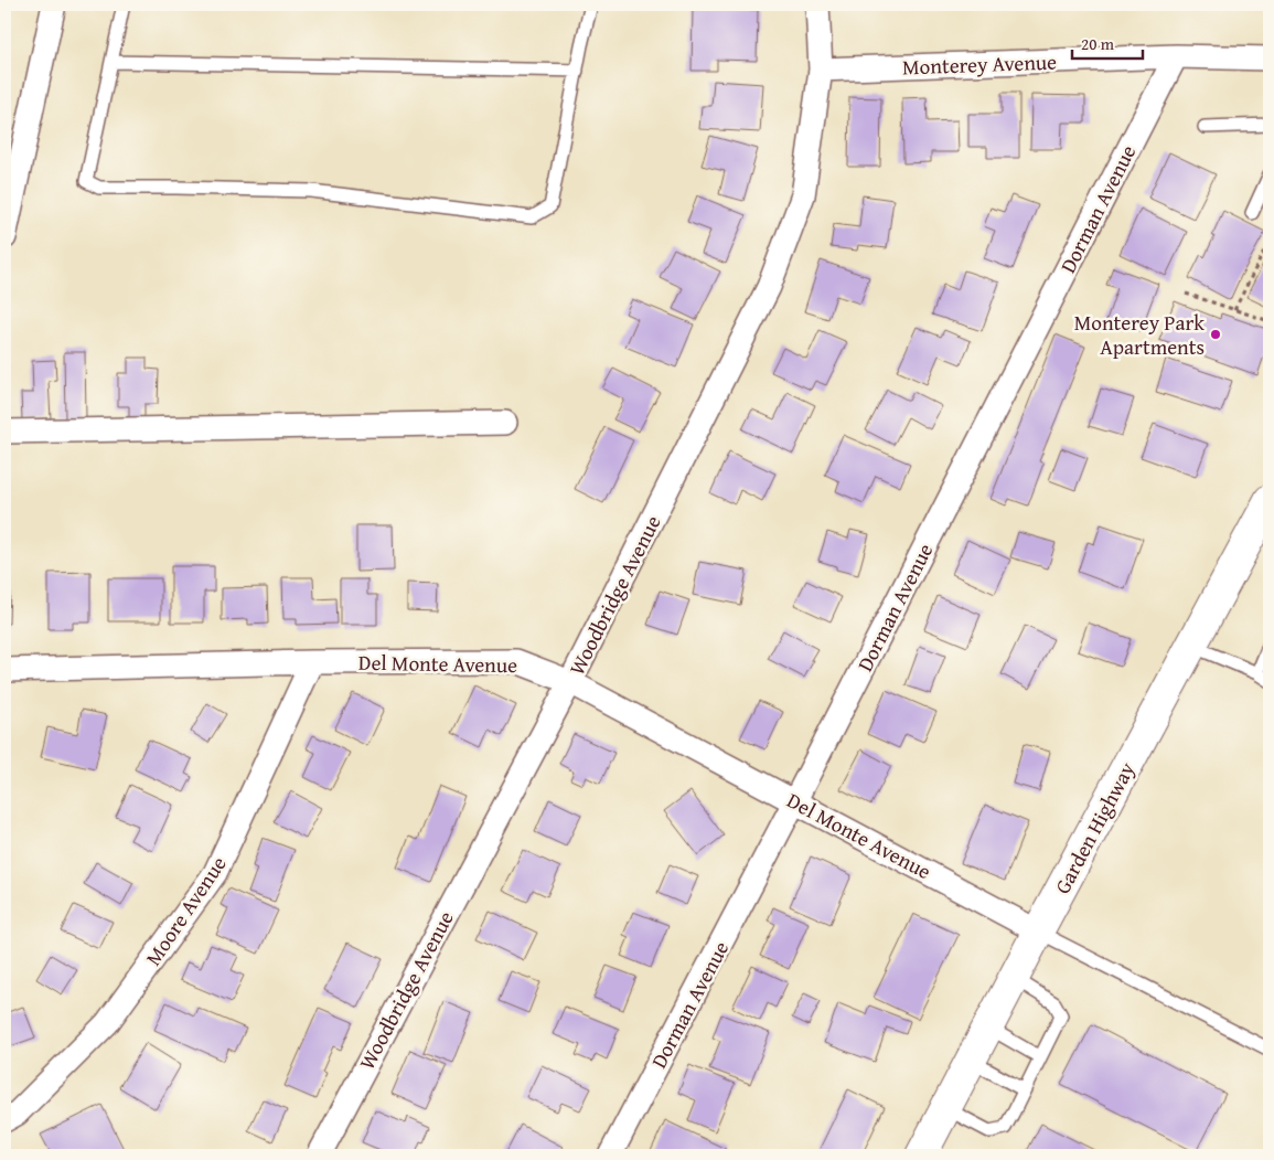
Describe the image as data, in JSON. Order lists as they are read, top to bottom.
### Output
{
  "streets": {
    "main road": ["Garden Highway"],
    "street": [
      "Monterey Avenue",
      "Dorman Avenue",
      "Woodbridge Avenue",
      "Del Monte Avenue",
      "Moore Avenue"
    ]
  },
  "crossings": [
    ["Monterey Avenue", "Dorman Avenue"],
    ["Monterey Avenue", "Woodbridge Avenue"],
    ["Dorman Avenue", "Del Monte Avenue"],
    ["Woodbridge Avenue", "Del Monte Avenue"],
    ["Del Monte Avenue", "Garden Highway"],
    ["Del Monte Avenue", "Moore Avenue"]
  ],
  "places": ["Monterey Park Apartments"],
  "scale_bar": "20 m"
}
